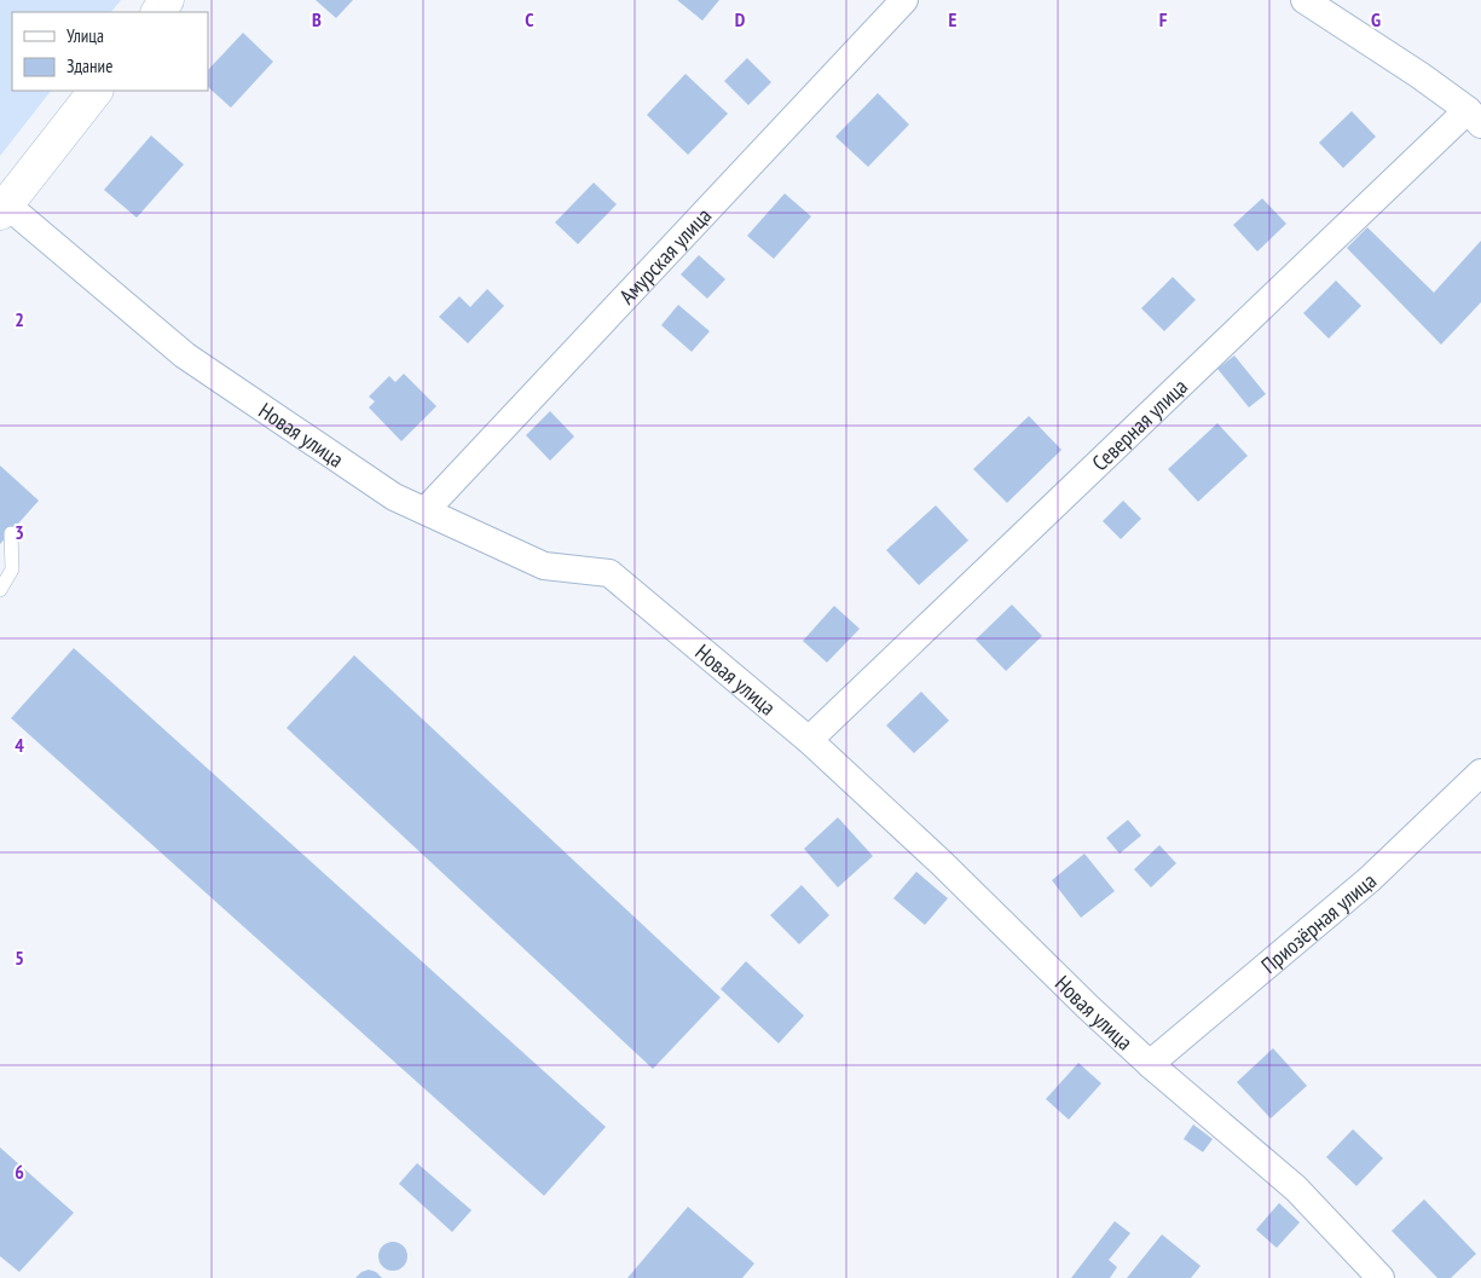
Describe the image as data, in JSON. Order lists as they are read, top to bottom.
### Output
{
  "streets": {
    "street": [
      "Амурская улица",
      "Северная улица",
      "Новая улица",
      "Приозёрная улица"
    ]
  },
  "crossings": [
    ["Амурская улица", "Новая улица"],
    ["Северная улица", "Новая улица"],
    ["Новая улица", "Приозёрная улица"]
  ],
  "legend": ["Улица", "Здание"],
  "grid": {
    "columns": [
      "B",
      "C",
      "D",
      "E",
      "F",
      "G"
    ],
    "rows": [
      "2",
      "3",
      "4",
      "5",
      "6"
    ]
  }
}
